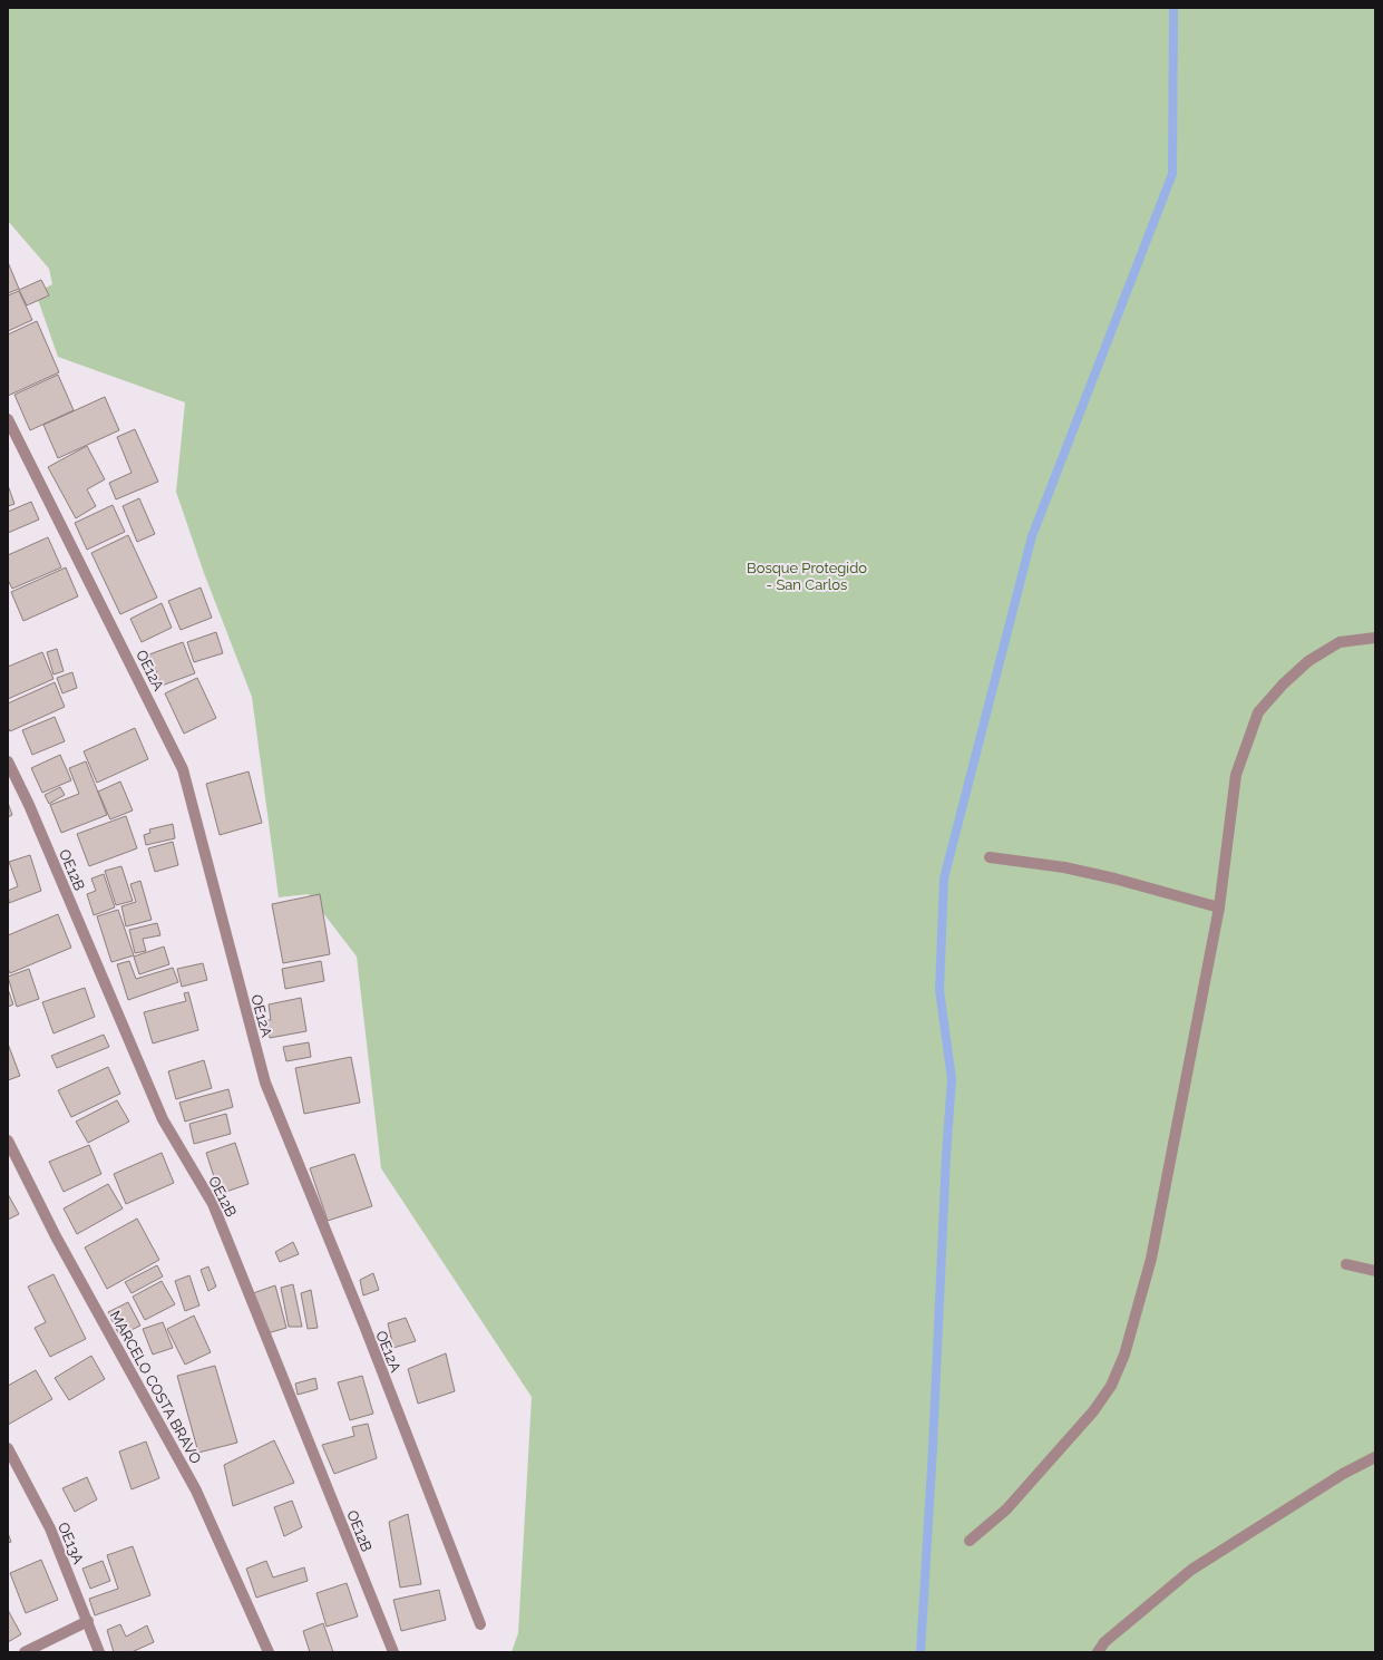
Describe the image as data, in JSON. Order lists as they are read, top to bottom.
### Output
{
  "streets": {
    "street": [
      "OE12A",
      "OE12B",
      "MARCELO COSTA BRAVO",
      "OE13A"
    ]
  },
  "parks": ["Bosque Protegido - San Carlos"]
}
